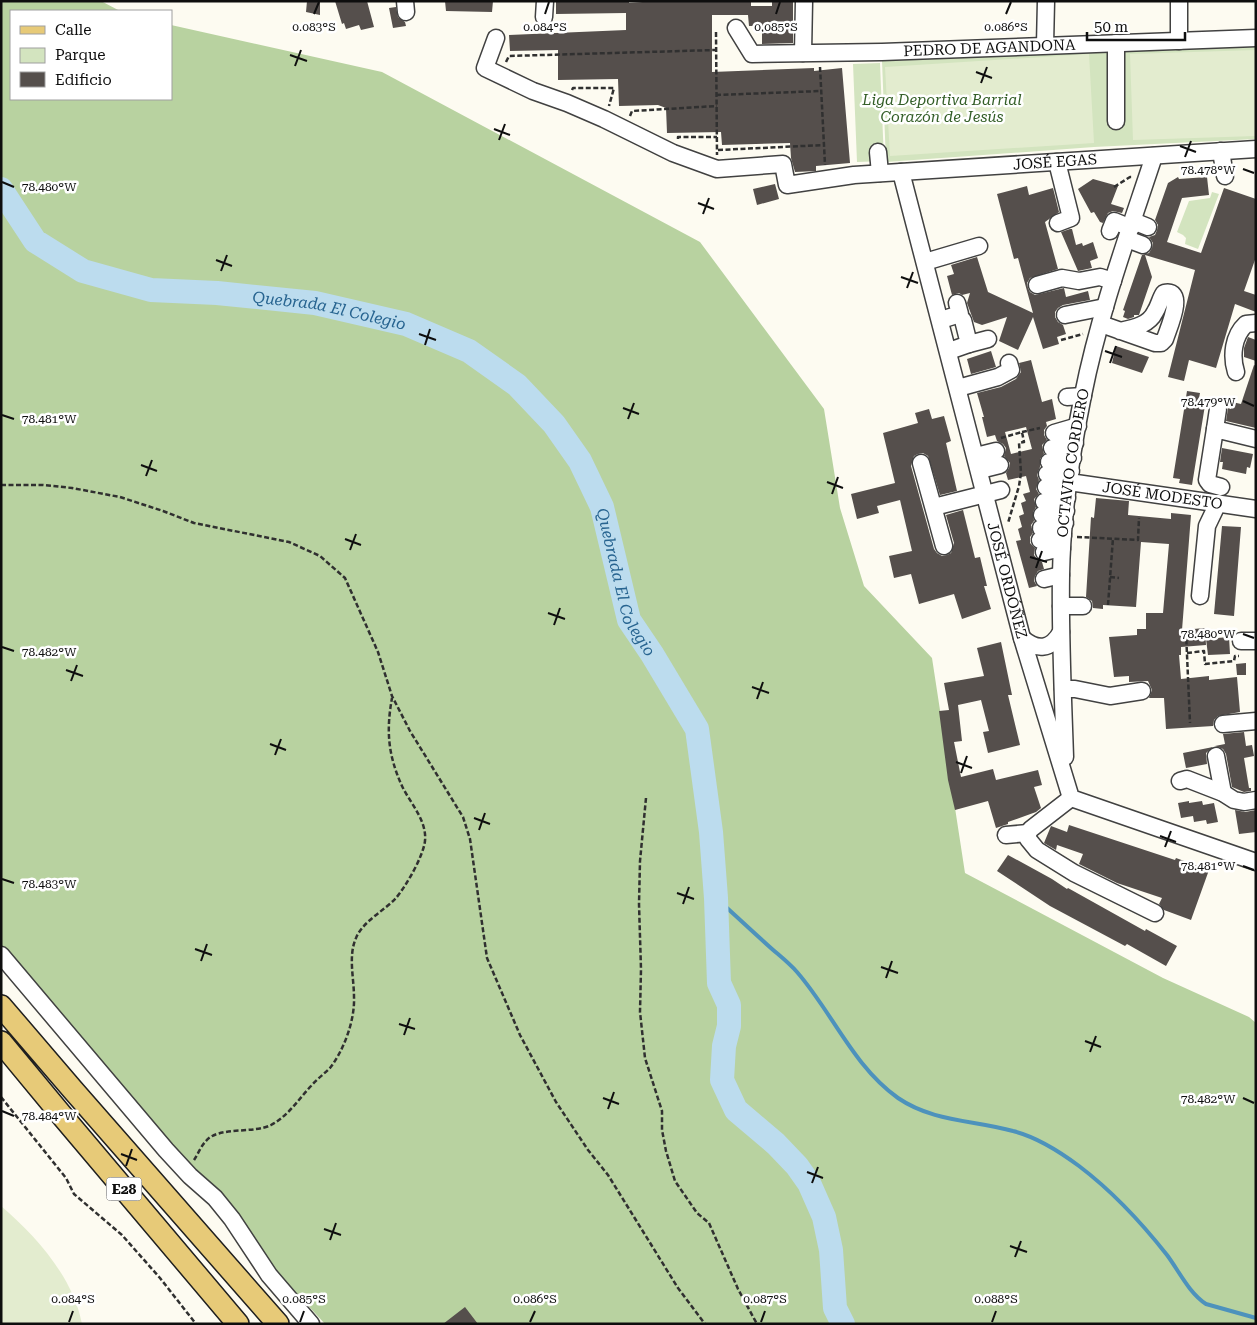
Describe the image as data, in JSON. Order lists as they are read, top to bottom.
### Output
{
  "streets": {
    "main road": ["E28"],
    "street": [
      "PEDRO DE AGANDONA",
      "JOSÉ EGAS",
      "OCTAVIO CORDERO",
      "JOSÉ MODESTO",
      "JOSÉ ORDÓÑEZ"
    ]
  },
  "crossings": [
    ["JOSÉ EGAS", "OCTAVIO CORDERO"],
    ["JOSÉ EGAS", "JOSÉ ORDÓÑEZ"],
    ["OCTAVIO CORDERO", "JOSÉ MODESTO"],
    ["OCTAVIO CORDERO", "JOSÉ ORDÓÑEZ"]
  ],
  "water": ["Quebrada El Colegio"],
  "parks": ["Liga Deportiva Barrial Corazón de Jesús"],
  "legend": ["Calle", "Parque", "Edificio"],
  "scale_bar": "50 m",
  "coordinates": [
    "0.083°S",
    "0.084°S",
    "0.085°S",
    "0.086°S",
    "78.478°W",
    "78.480°W",
    "78.479°W",
    "78.481°W",
    "78.482°W",
    "78.483°W",
    "78.484°W",
    "0.087°S",
    "0.088°S"
  ]
}
